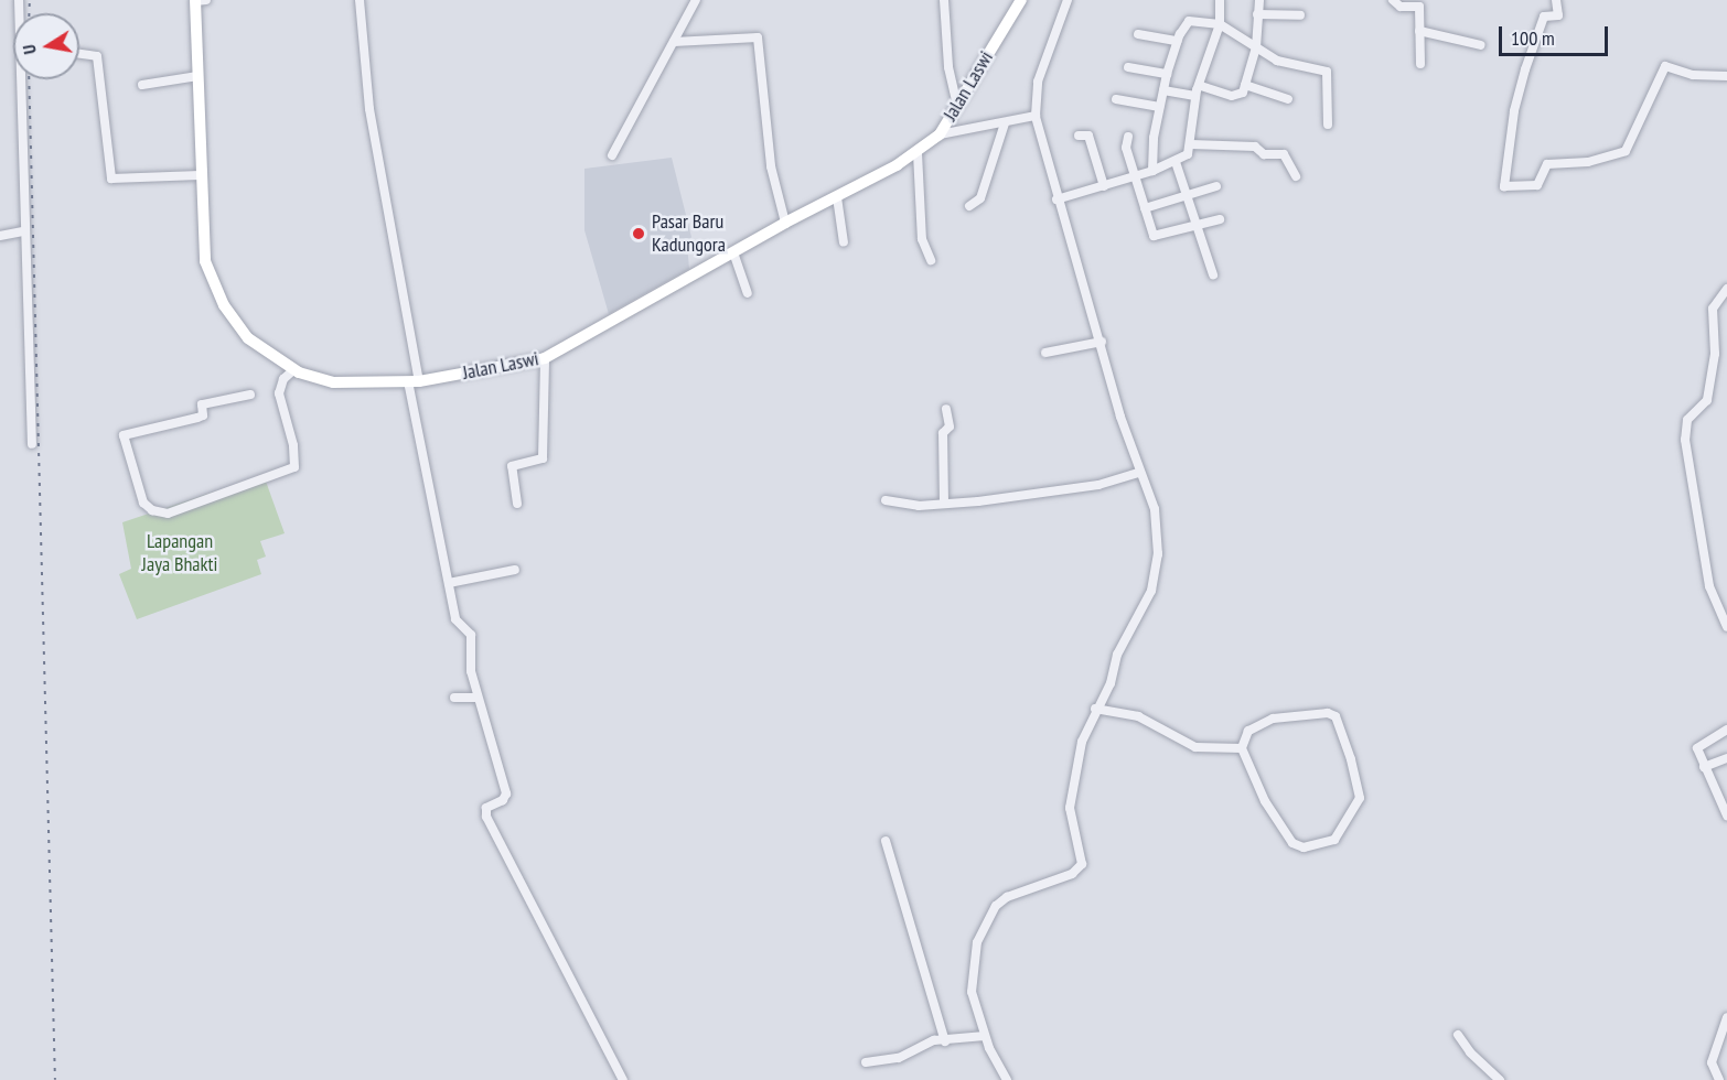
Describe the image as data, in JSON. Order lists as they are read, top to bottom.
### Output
{
  "streets": {
    "street": ["Jalan Laswi"]
  },
  "parks": ["Lapangan Jaya Bhakti"],
  "places": ["Pasar Baru Kadungora"],
  "scale_bar": "100 m",
  "north": "left"
}
